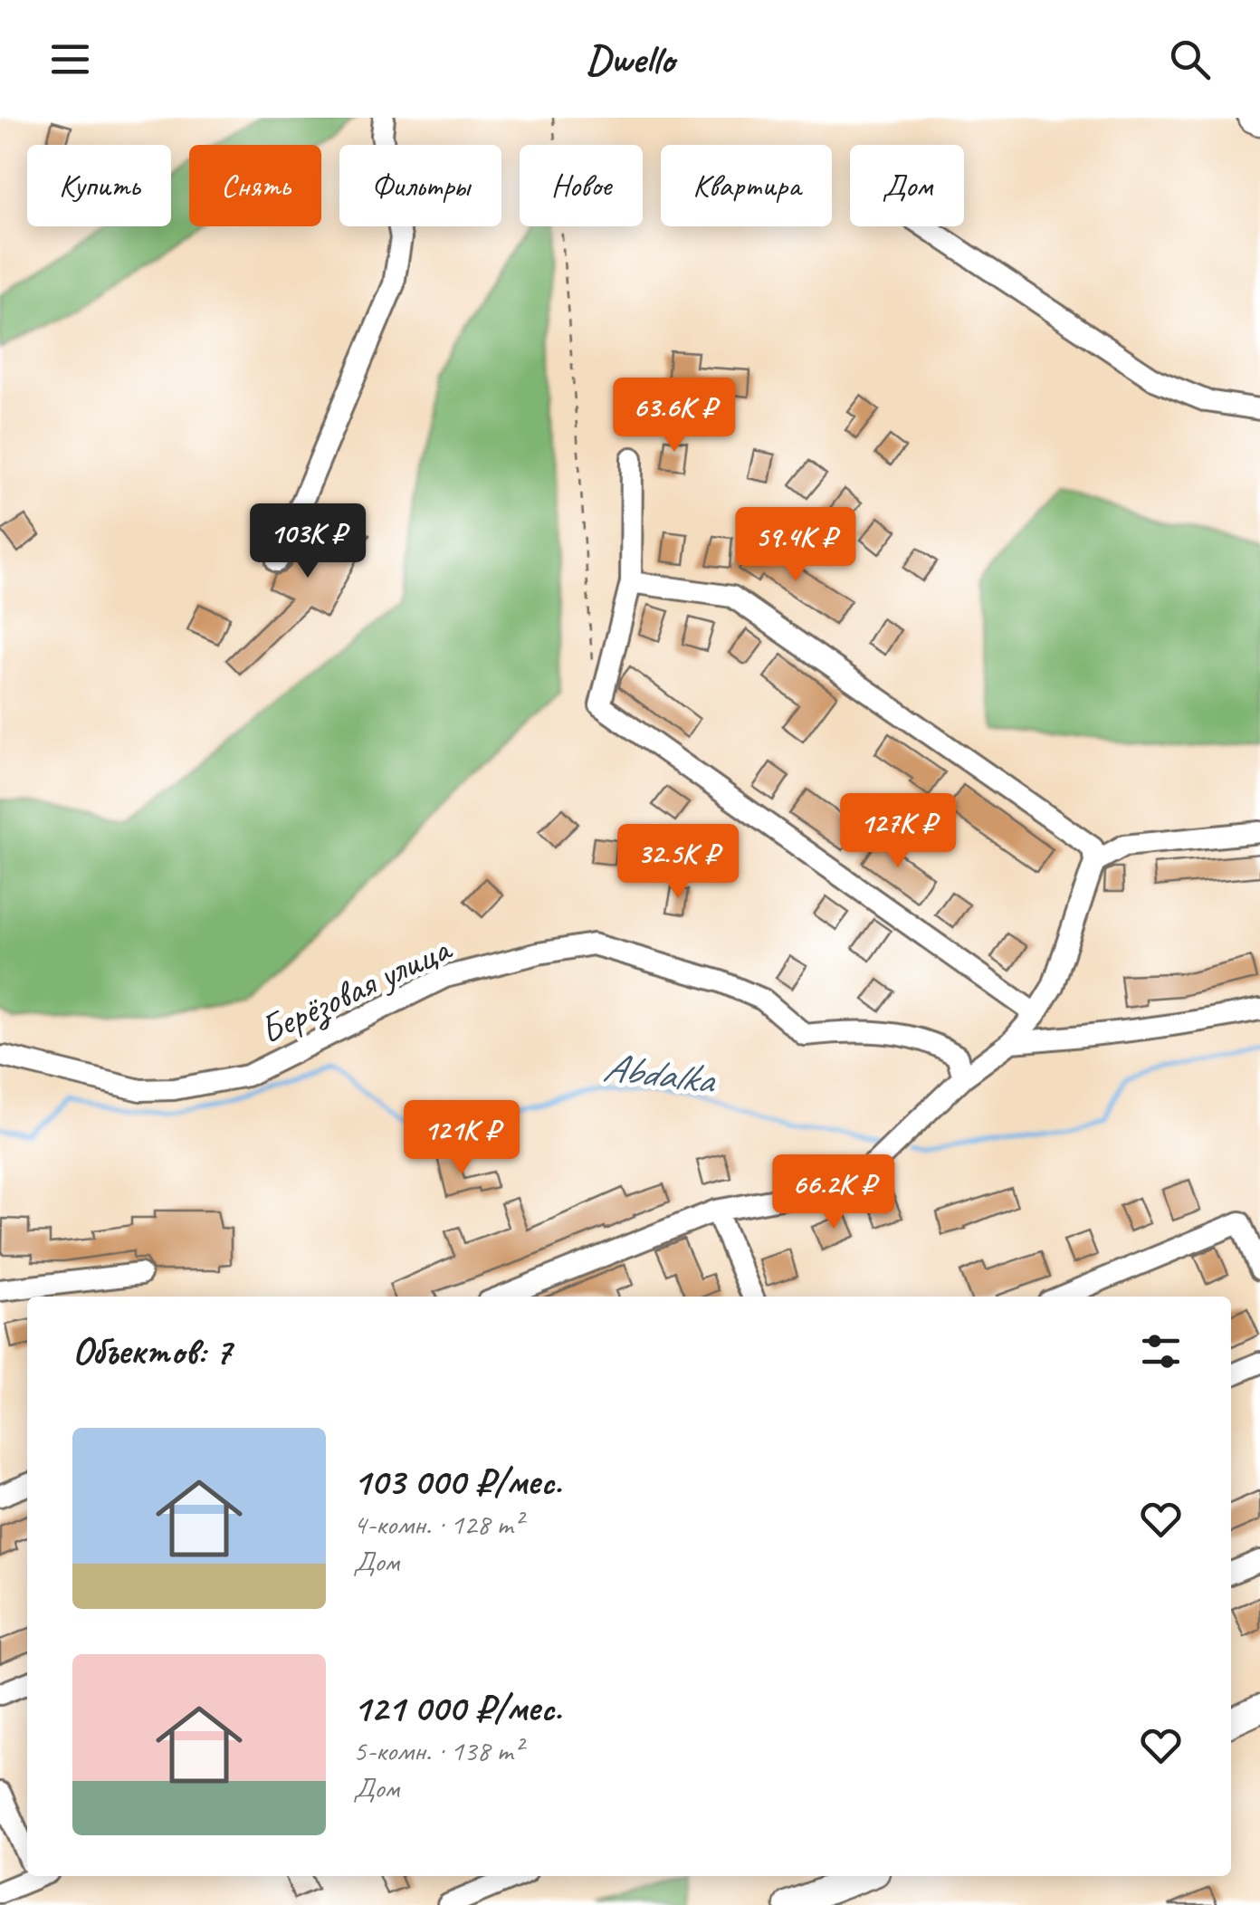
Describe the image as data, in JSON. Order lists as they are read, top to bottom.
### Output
{
  "streets": {
    "street": ["Берёзовая улица"]
  },
  "water": ["Abdalka"],
  "page": {
    "header": "Dwello",
    "chip": [
      "Купить",
      "Снять",
      "Фильтры",
      "Новое",
      "Квартира",
      "Дом"
    ],
    "price": [
      "63.6K ₽",
      "103K ₽",
      "59.4K ₽",
      "127K ₽",
      "32.5K ₽",
      "121K ₽",
      "66.2K ₽"
    ],
    "heading": "Объектов: 7",
    "list": [
      {
        "name": "103 000 ₽/мес.",
        "note": "4-комн. · 128 m² · Дом"
      },
      {
        "name": "121 000 ₽/мес.",
        "note": "5-комн. · 138 m² · Дом"
      }
    ]
  }
}
